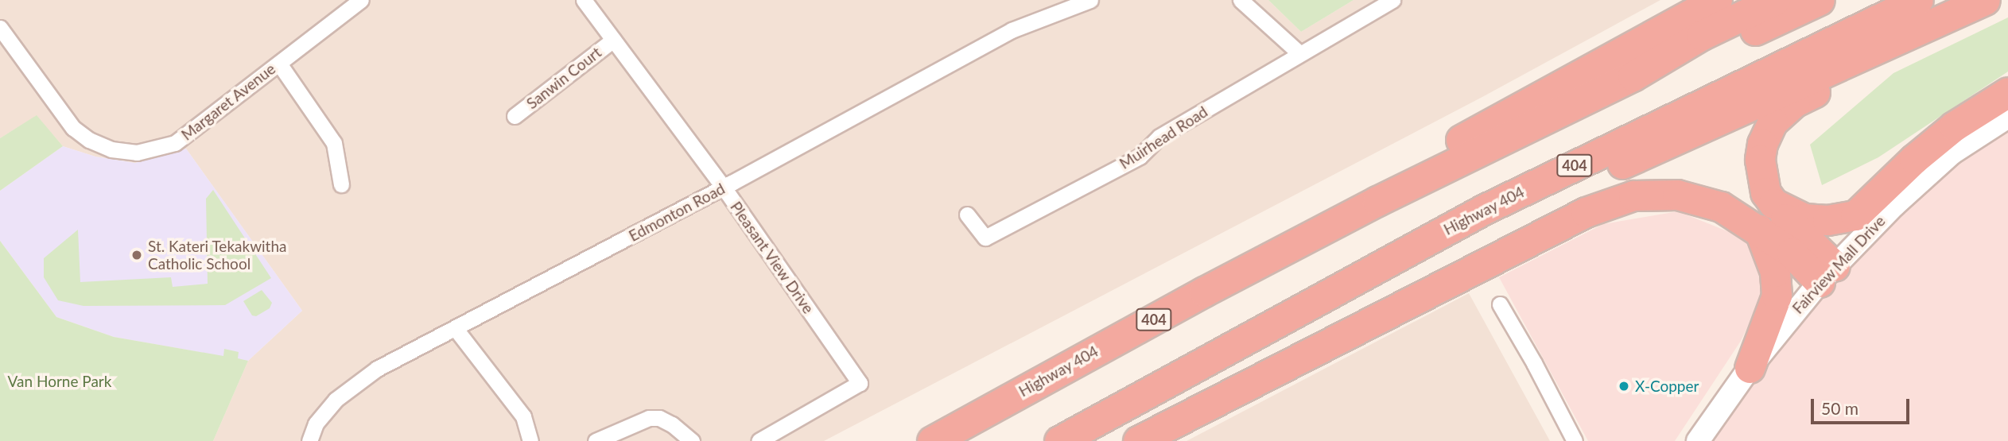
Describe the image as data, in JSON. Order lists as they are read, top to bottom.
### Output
{
  "streets": {
    "highway": ["404", "Highway 404"],
    "street": [
      "Sanwin Court",
      "Margaret Avenue",
      "Muirhead Road",
      "Edmonton Road",
      "Pleasant View Drive",
      "Fairview Mall Drive"
    ]
  },
  "crossings": [
    ["Sanwin Court", "Pleasant View Drive"],
    ["Edmonton Road", "Pleasant View Drive"]
  ],
  "parks": ["Van Horne Park"],
  "places": ["St. Kateri Tekakwitha Catholic School", "X-Copper"],
  "scale_bar": "50 m"
}
